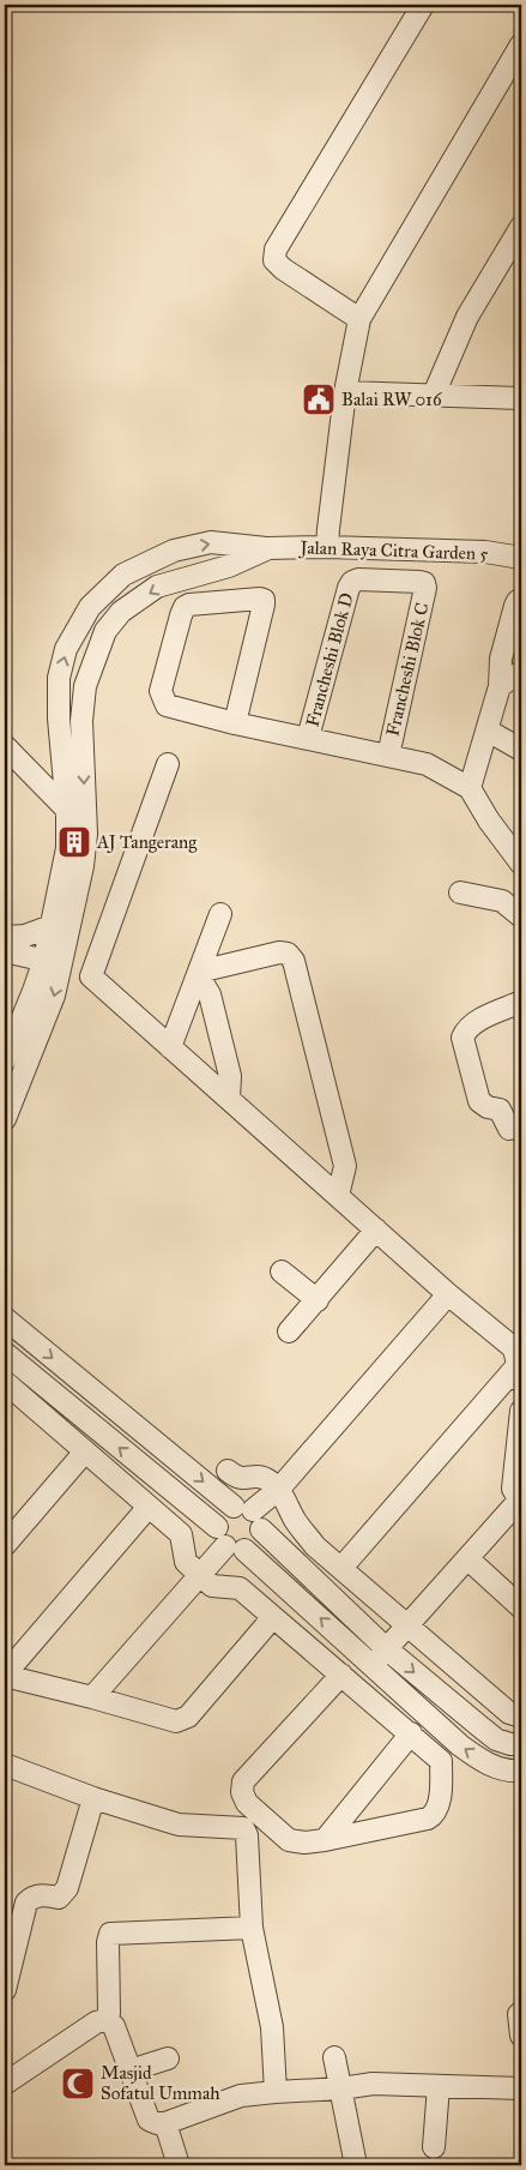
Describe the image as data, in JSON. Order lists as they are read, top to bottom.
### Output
{
  "streets": {
    "street": ["Jalan Raya Citra Garden 5", "Francheshi Blok D", "Francheshi Blok C"]
  },
  "crossings": [
    ["Francheshi Blok D", "Francheshi Blok C"]
  ],
  "places": {
    "public building": ["Balai RW 016"],
    "building": ["AJ Tangerang"],
    "mosque": ["Masjid Sofatul Ummah"]
  }
}
